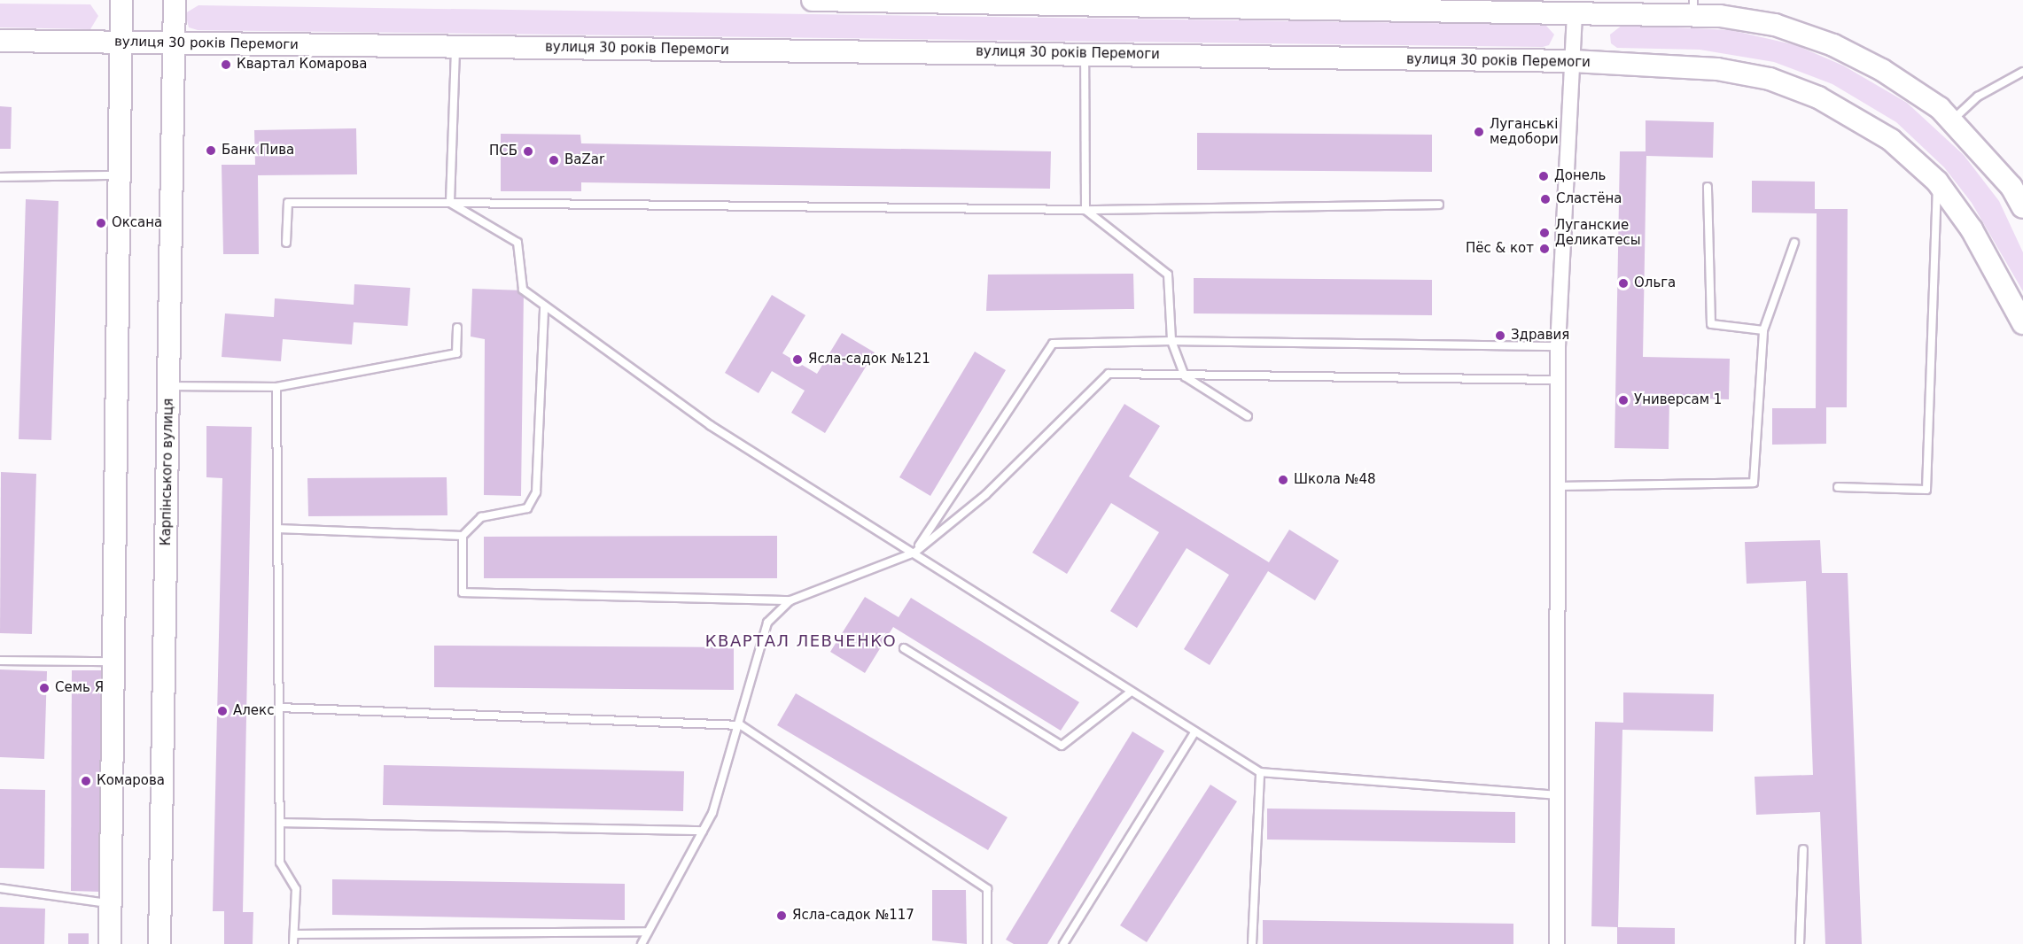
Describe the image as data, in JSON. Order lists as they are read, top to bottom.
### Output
{
  "streets": {
    "street": ["вулиця 30 років Перемоги", "Карпінського вулиця"]
  },
  "crossings": [
    ["вулиця 30 років Перемоги", "Карпінського вулиця"]
  ],
  "districts": ["КВАРТАЛ ЛЕВЧЕНКО"],
  "places": [
    "Квартал Комарова",
    "Луганські медобори",
    "Банк Пива",
    "ПСБ",
    "BaZar",
    "Донель",
    "Сластёна",
    "Оксана",
    "Луганские Деликатесы",
    "Пёс & кот",
    "Ольга",
    "Здравия",
    "Ясла-садок №121",
    "Универсам 1",
    "Школа №48",
    "Семь Я",
    "Алекс",
    "Комарова",
    "Ясла-садок №117"
  ]
}
